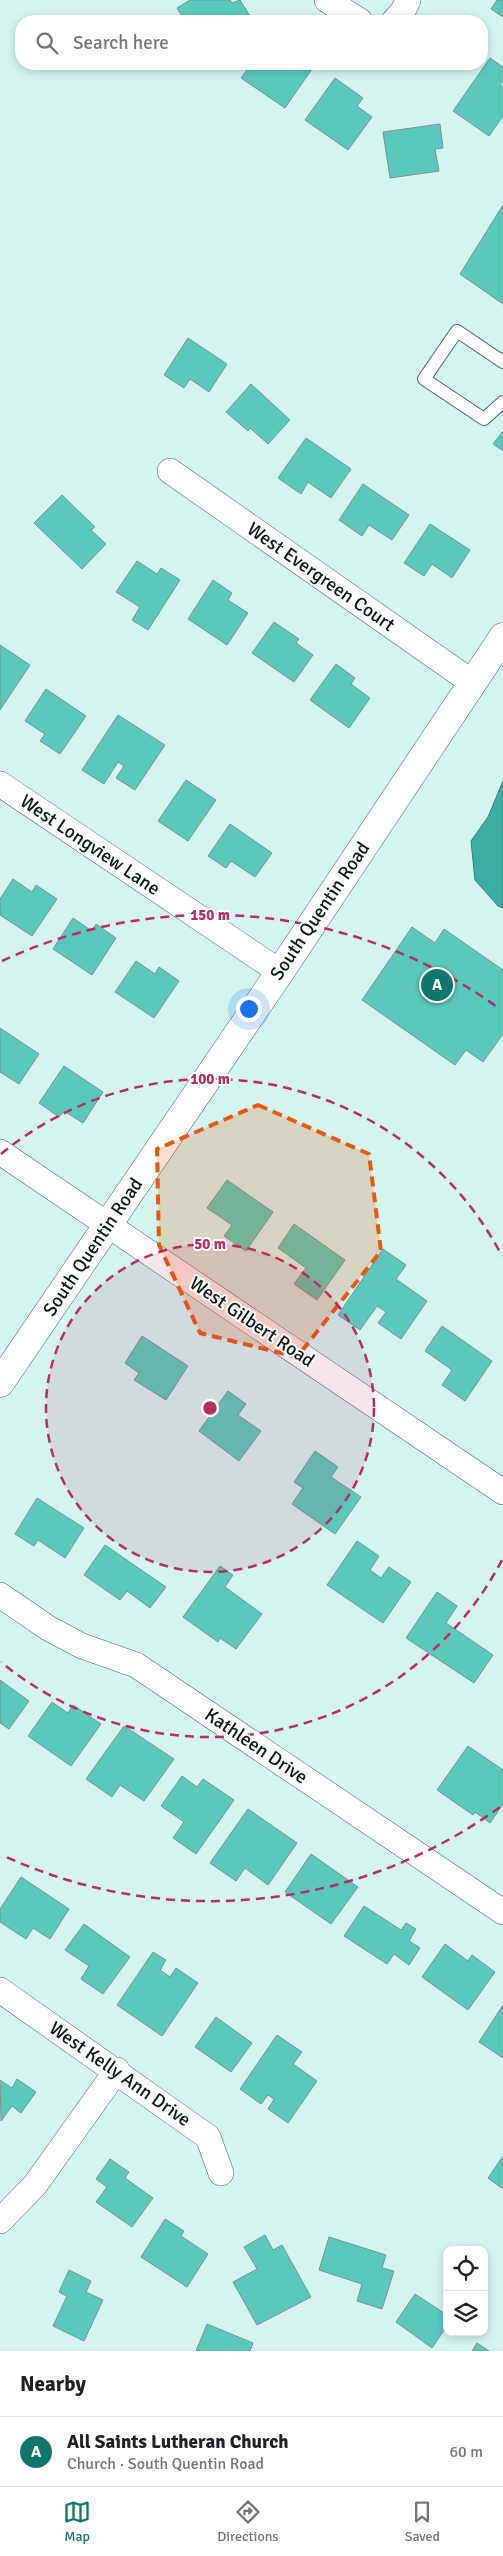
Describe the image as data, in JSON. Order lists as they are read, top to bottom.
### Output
{
  "streets": {
    "main road": ["South Quentin Road"],
    "street": [
      "West Evergreen Court",
      "West Longview Lane",
      "West Gilbert Road",
      "Kathleen Drive",
      "West Kelly Ann Drive"
    ]
  },
  "crossings": [
    ["West Evergreen Court", "South Quentin Road"],
    ["West Longview Lane", "South Quentin Road"],
    ["South Quentin Road", "West Gilbert Road"]
  ],
  "page": {
    "search": "Search here",
    "pins": "A",
    "heading": "Nearby",
    "list": [
      {
        "mark": "A",
        "name": "All Saints Lutheran Church",
        "note": "Church · South Quentin Road",
        "value": "60 m"
      }
    ],
    "nav": ["Map", "Directions", "Saved"]
  },
  "rings": ["150 m", "100 m", "50 m"]
}
